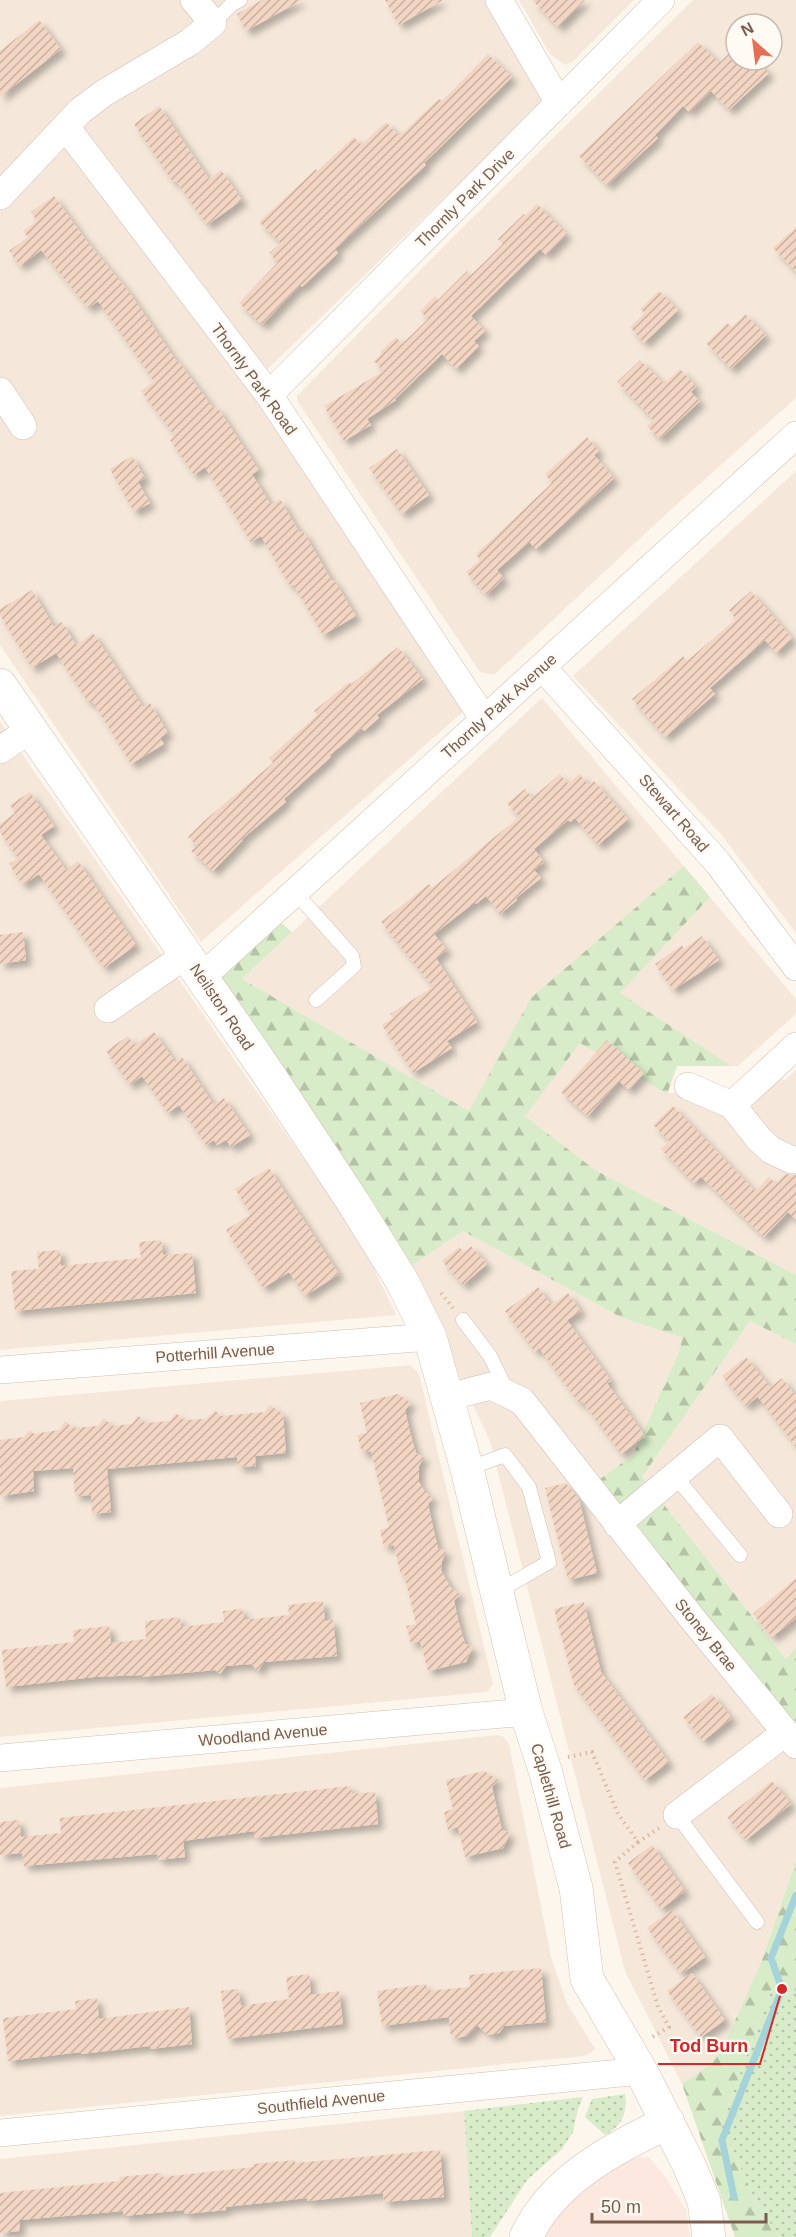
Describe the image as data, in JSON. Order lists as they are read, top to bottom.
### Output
{
  "streets": {
    "main road": ["Neilston Road", "Caplethill Road"],
    "street": [
      "Thornly Park Drive",
      "Thornly Park Road",
      "Thornly Park Avenue",
      "Stewart Road",
      "Potterhill Avenue",
      "Stoney Brae",
      "Woodland Avenue",
      "Southfield Avenue"
    ]
  },
  "crossings": [
    ["Thornly Park Drive", "Thornly Park Road"],
    ["Thornly Park Road", "Thornly Park Avenue"],
    ["Thornly Park Avenue", "Stewart Road"],
    ["Thornly Park Avenue", "Neilston Road"],
    ["Neilston Road", "Potterhill Avenue"],
    ["Neilston Road", "Caplethill Road"],
    ["Potterhill Avenue", "Caplethill Road"],
    ["Woodland Avenue", "Caplethill Road"],
    ["Caplethill Road", "Southfield Avenue"]
  ],
  "places": ["Tod Burn"],
  "scale_bar": "50 m",
  "north": "top left"
}
